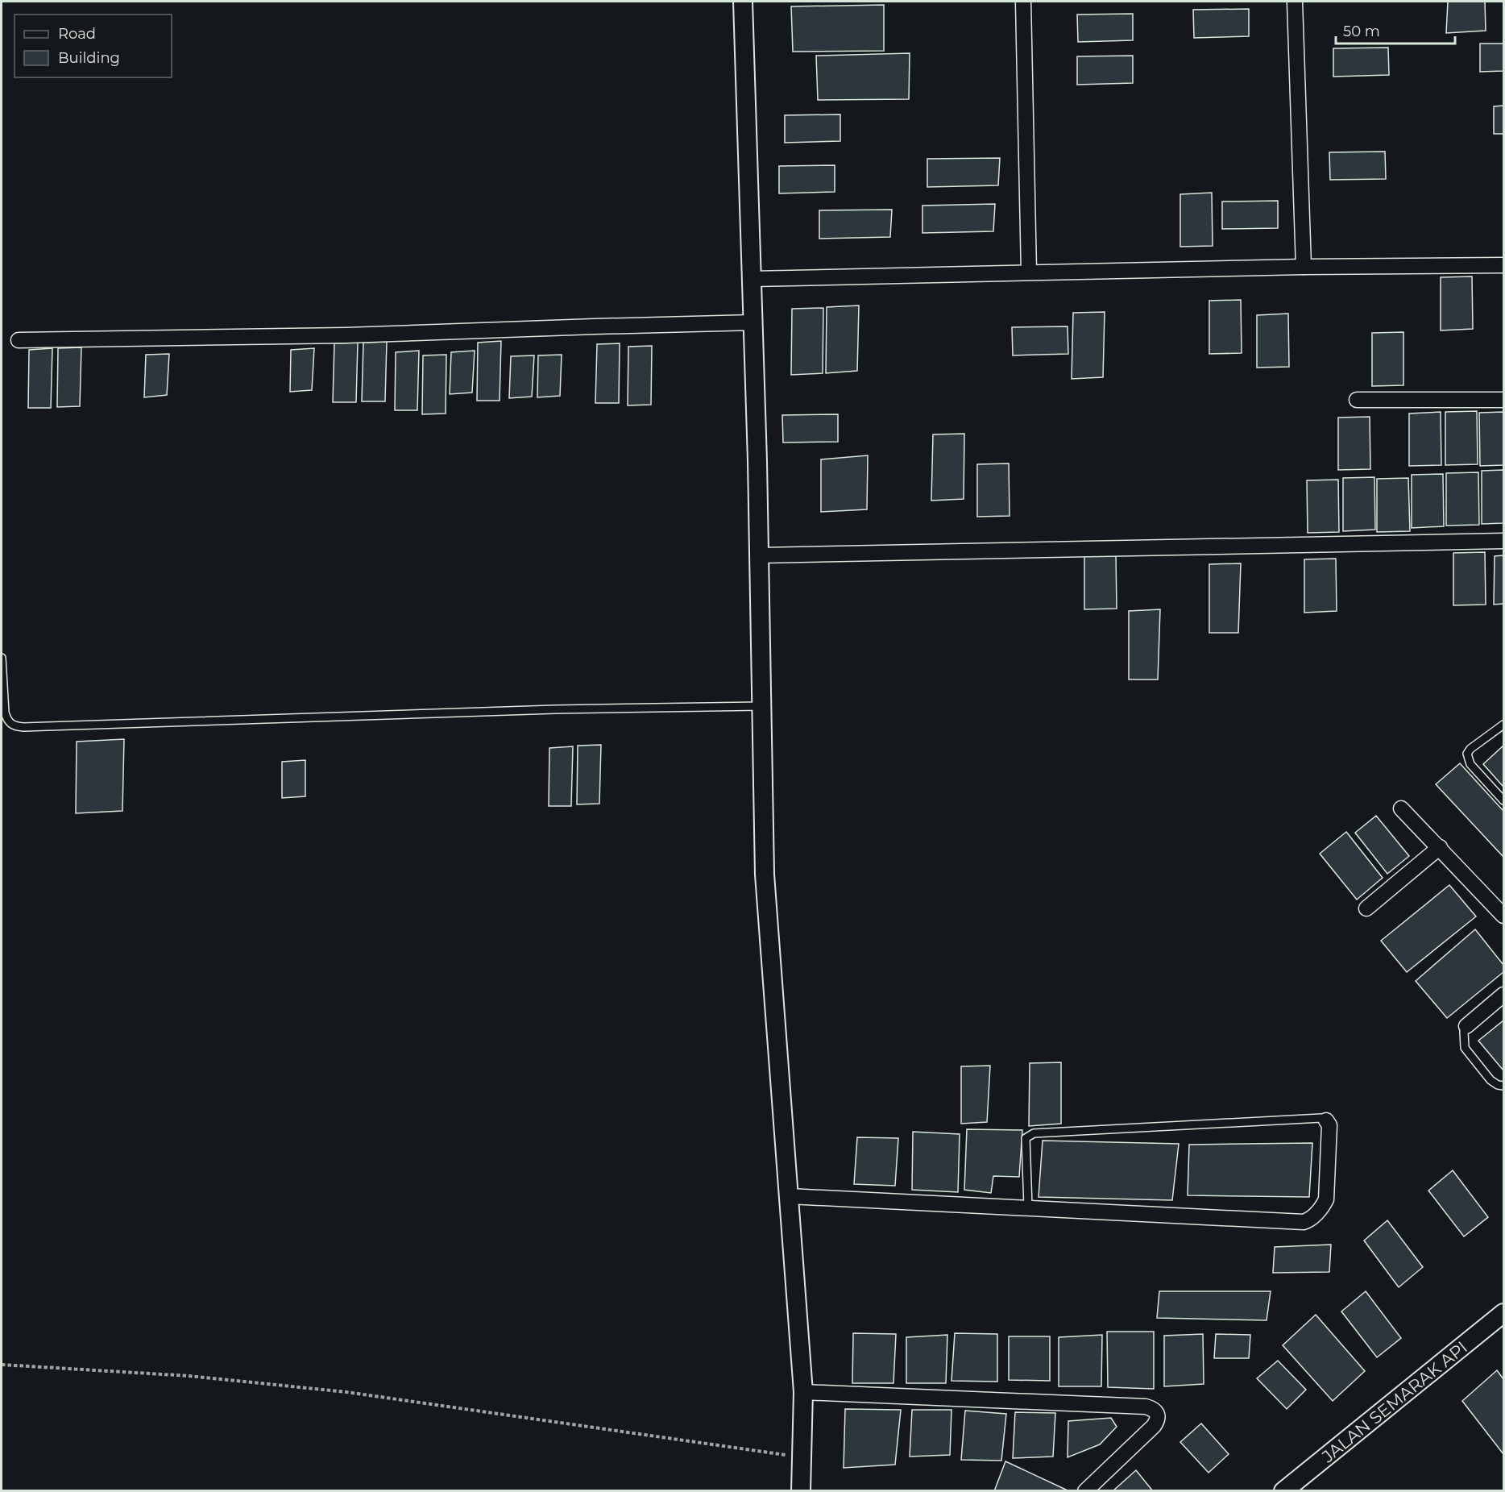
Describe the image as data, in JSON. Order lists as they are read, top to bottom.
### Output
{
  "streets": {
    "street": ["JALAN SEMARAK API"]
  },
  "legend": ["Road", "Building"],
  "scale_bar": "50 m"
}
